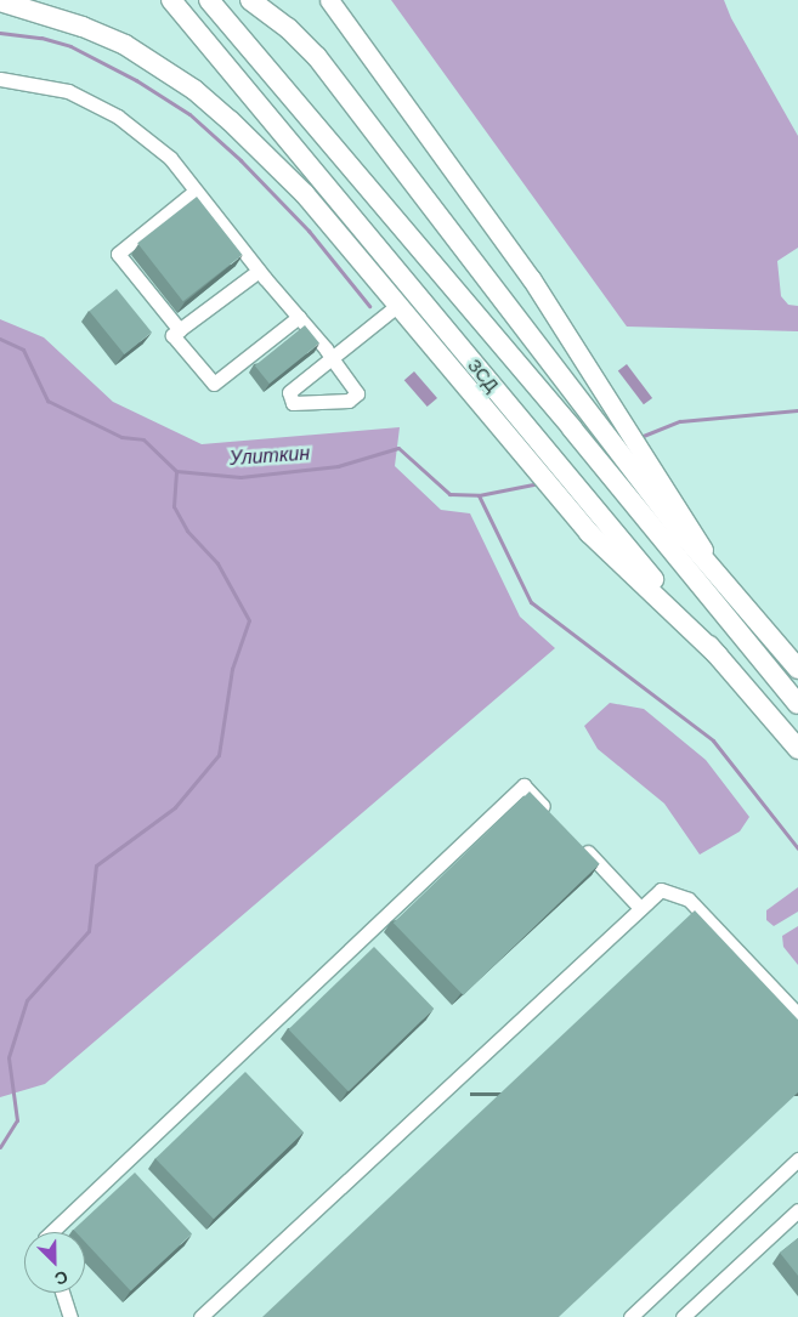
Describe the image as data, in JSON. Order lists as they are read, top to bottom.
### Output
{
  "streets": {
    "highway": ["ЗСД"]
  },
  "water": ["Улиткин"],
  "north": "bottom right"
}
